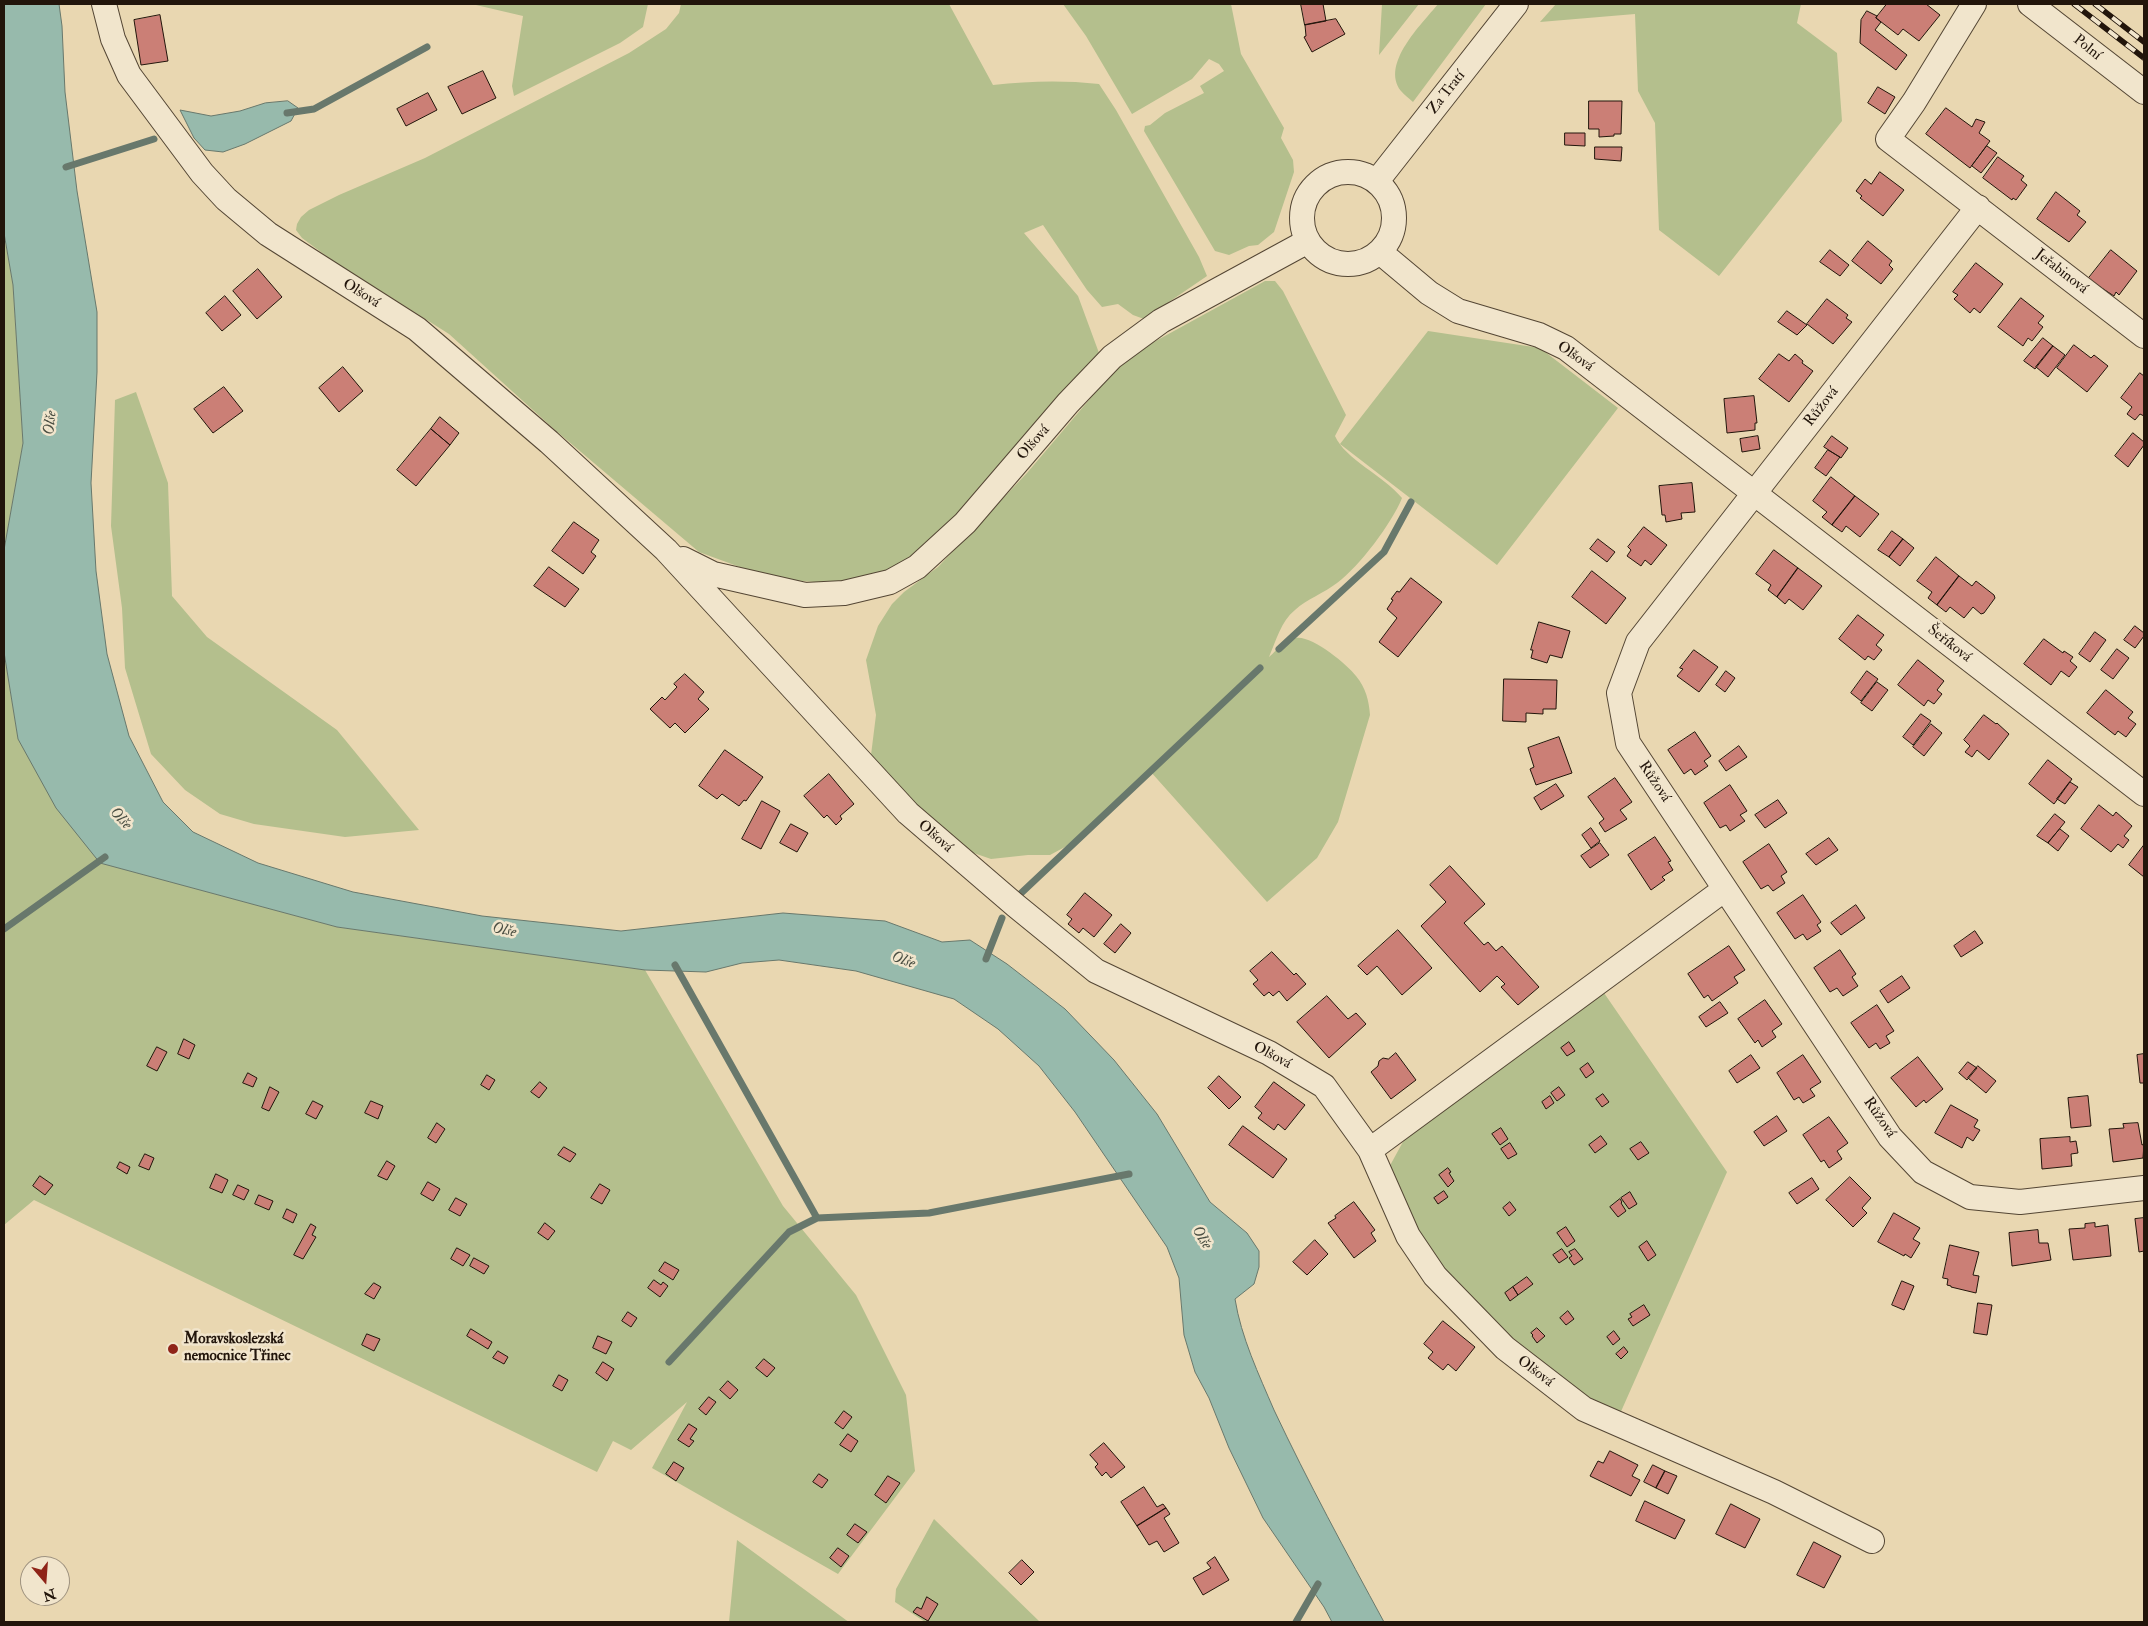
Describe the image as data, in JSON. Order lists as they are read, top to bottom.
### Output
{
  "streets": {
    "street": [
      "Polní",
      "Za Tratí",
      "Jeřabinová",
      "Olšová",
      "Růžová",
      "Šeříková"
    ]
  },
  "crossings": [
    ["Za Tratí", "Olšová"],
    ["Jeřabinová", "Růžová"],
    ["Olšová", "Růžová"],
    ["Olšová", "Šeříková"],
    ["Růžová", "Šeříková"]
  ],
  "water": ["Olše"],
  "places": ["Moravskoslezská nemocnice Třinec"],
  "north": "bottom"
}
